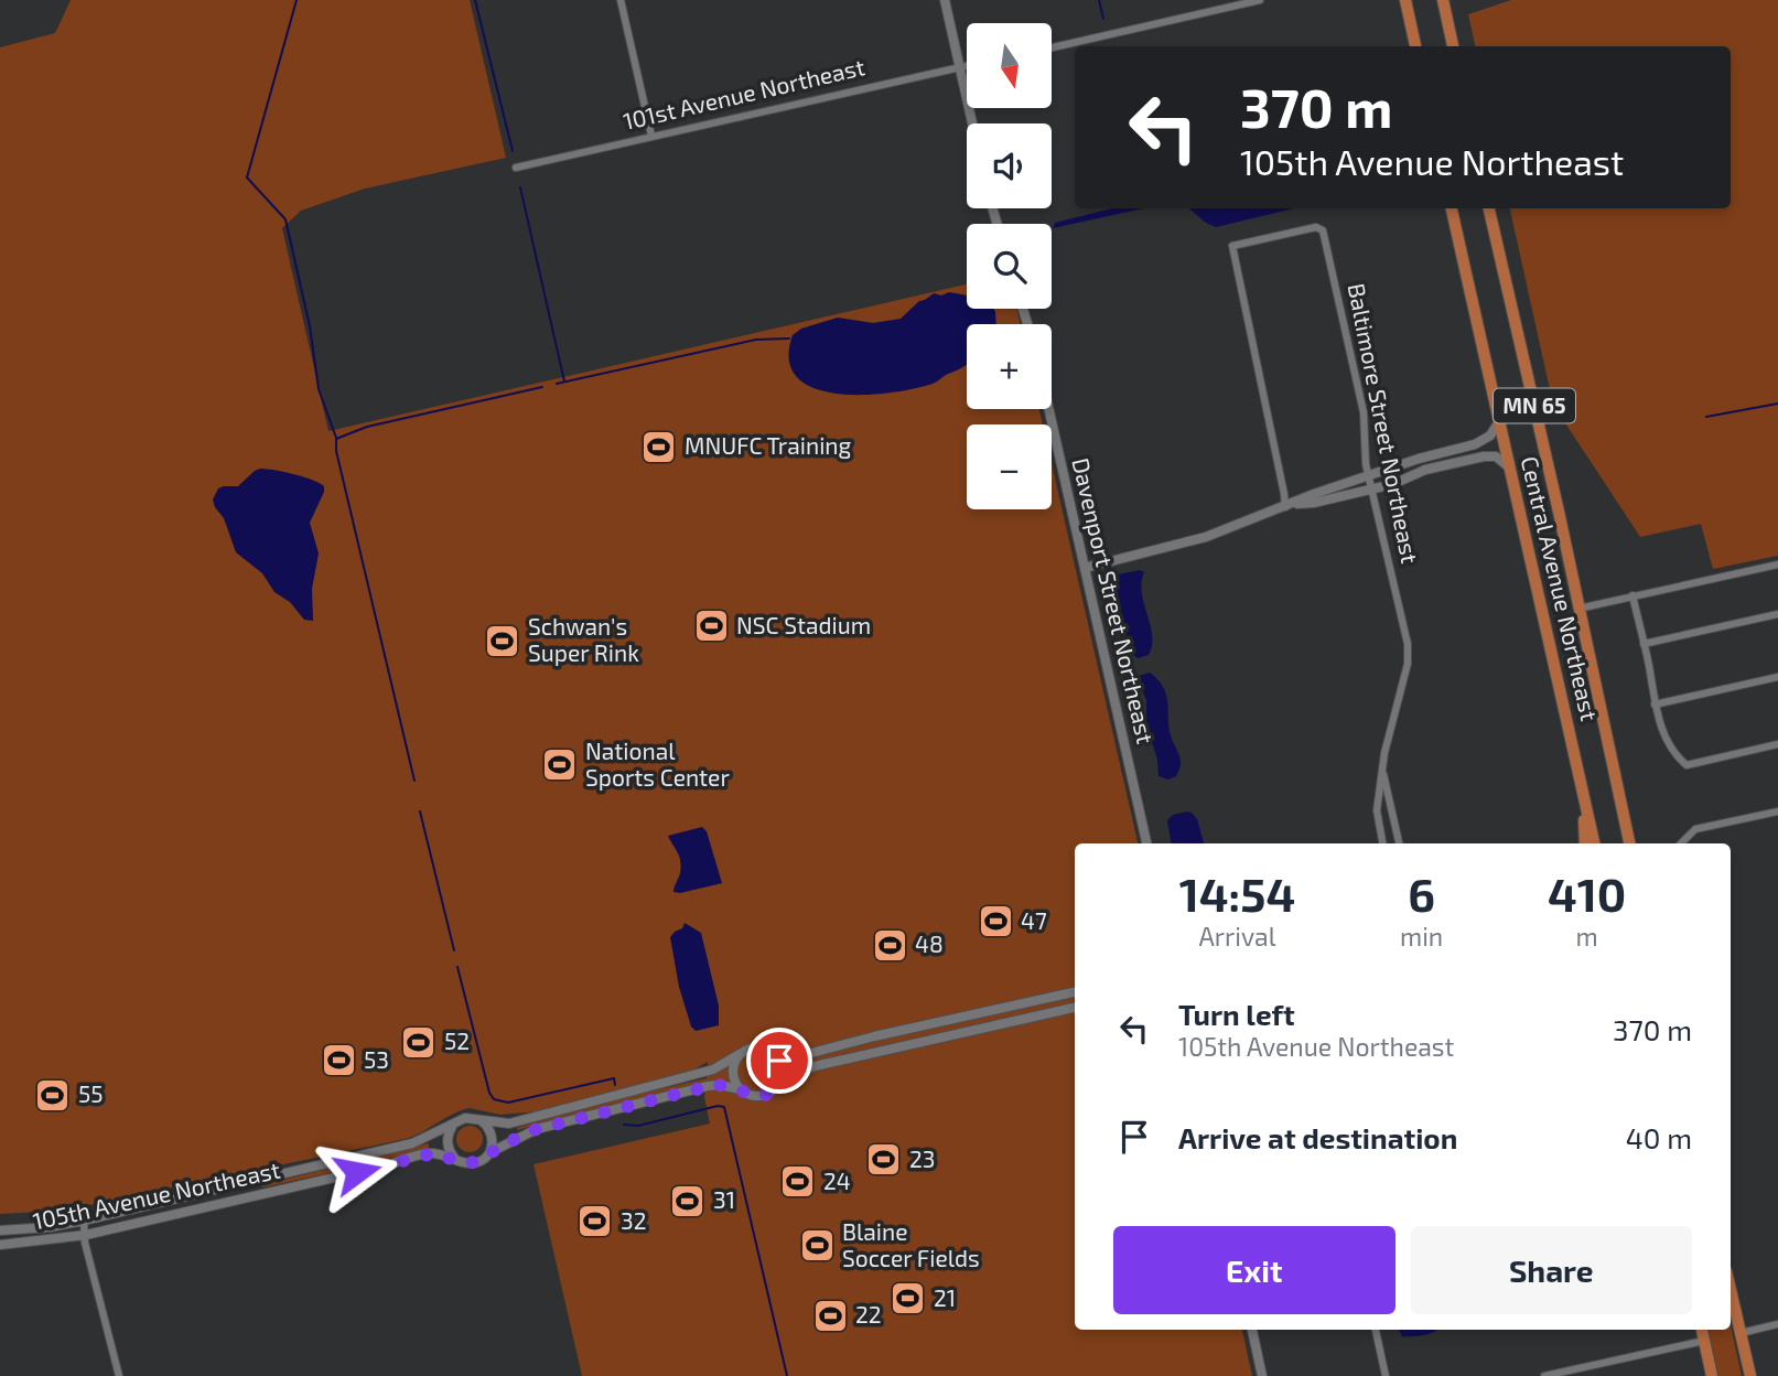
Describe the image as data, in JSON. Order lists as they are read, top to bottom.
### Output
{
  "streets": {
    "highway": ["MN 65", "Central Avenue Northeast"],
    "street": [
      "101st Avenue Northeast",
      "Baltimore Street Northeast",
      "Davenport Street Northeast",
      "105th Avenue Northeast"
    ]
  },
  "places": {
    "sports": [
      "MNUFC Training",
      "NSC Stadium",
      "Schwan's Super Rink",
      "National Sports Center",
      "47",
      "48",
      "52",
      "53",
      "55",
      "23",
      "24",
      "31",
      "32",
      "Blaine Soccer Fields",
      "21",
      "22"
    ]
  },
  "north": "bottom",
  "page": {
    "map_buttons": ["+", "−"],
    "turn": ["370 m", "105th Avenue Northeast"],
    "eta": [
      "14:54",
      "Arrival",
      "6",
      "min",
      "410",
      "m"
    ],
    "list": [
      {
        "name": "Turn left",
        "note": "105th Avenue Northeast",
        "value": "370 m"
      },
      {
        "name": "Arrive at destination",
        "value": "40 m"
      }
    ],
    "buttons": ["Exit", "Share"]
  }
}
